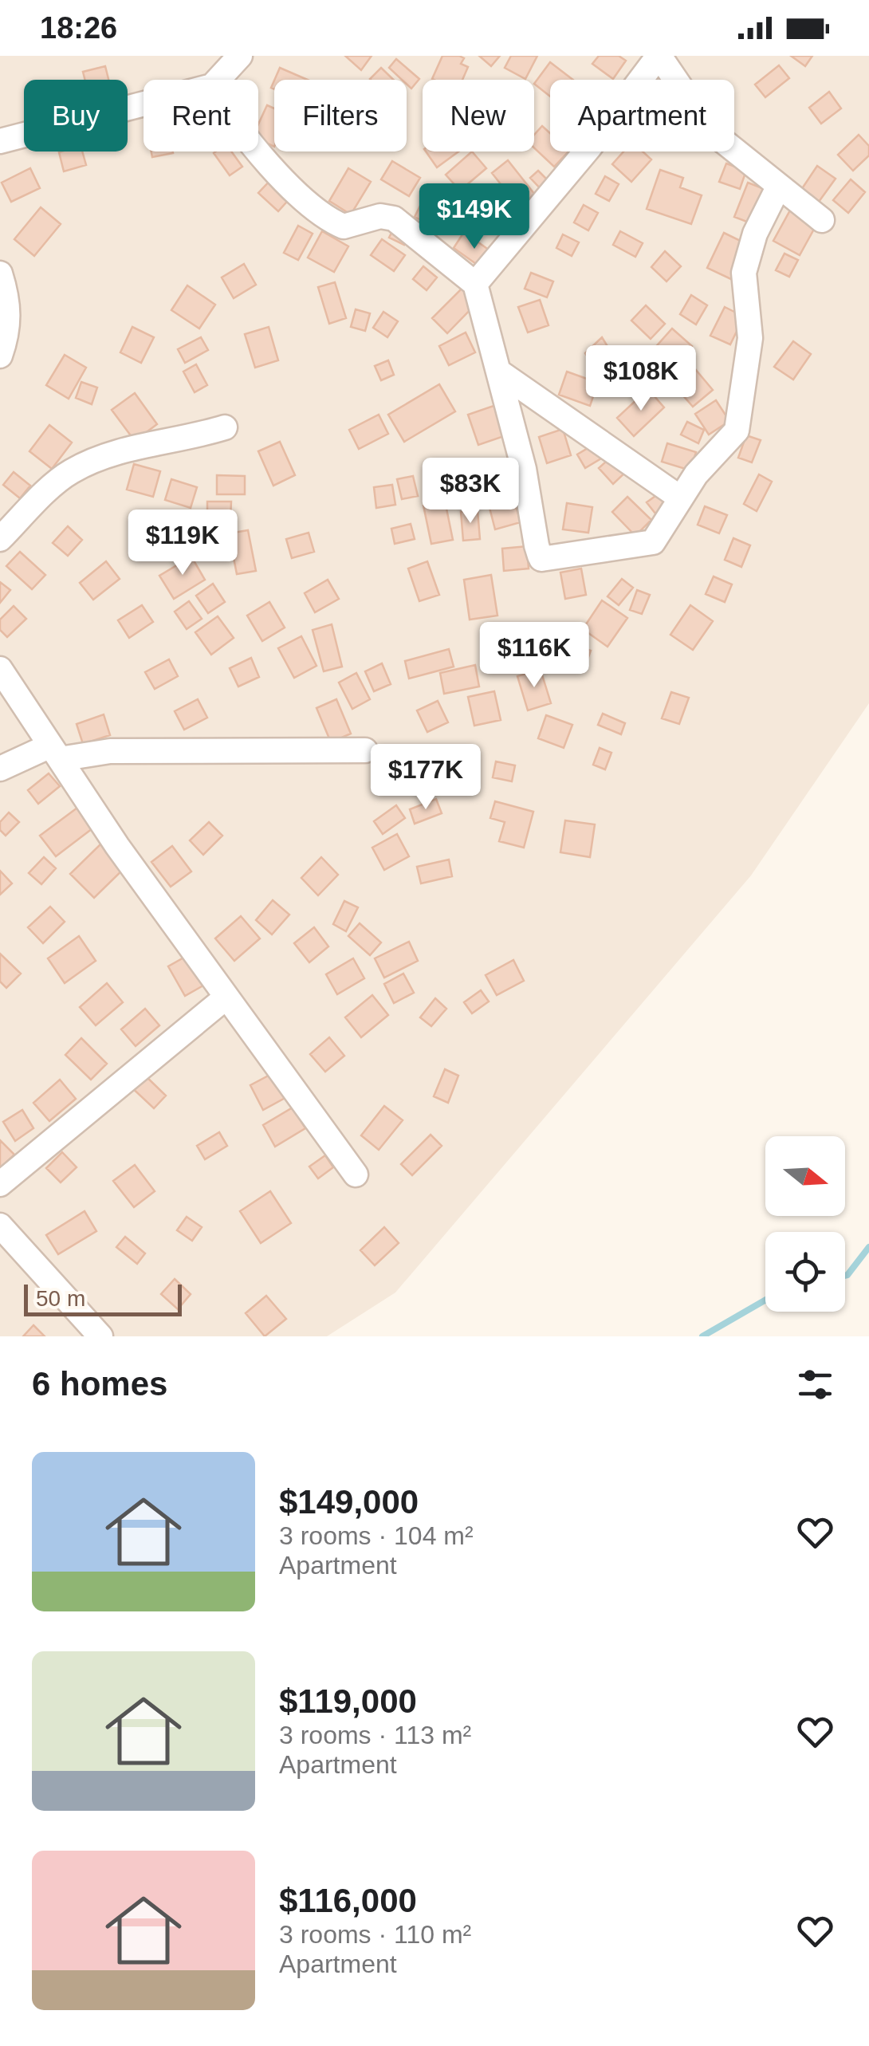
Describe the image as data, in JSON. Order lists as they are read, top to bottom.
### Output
{
  "scale_bar": "50 m",
  "north": "right",
  "page": {
    "status": "18:26",
    "chip": [
      "Buy",
      "Rent",
      "Filters",
      "New",
      "Apartment"
    ],
    "price": [
      "$149K",
      "$108K",
      "$83K",
      "$119K",
      "$116K",
      "$177K"
    ],
    "scale": "50 m",
    "heading": "6 homes",
    "list": [
      {
        "name": "$149,000",
        "note": "3 rooms · 104 m² · Apartment"
      },
      {
        "name": "$119,000",
        "note": "3 rooms · 113 m² · Apartment"
      },
      {
        "name": "$116,000",
        "note": "3 rooms · 110 m² · Apartment"
      }
    ]
  }
}
